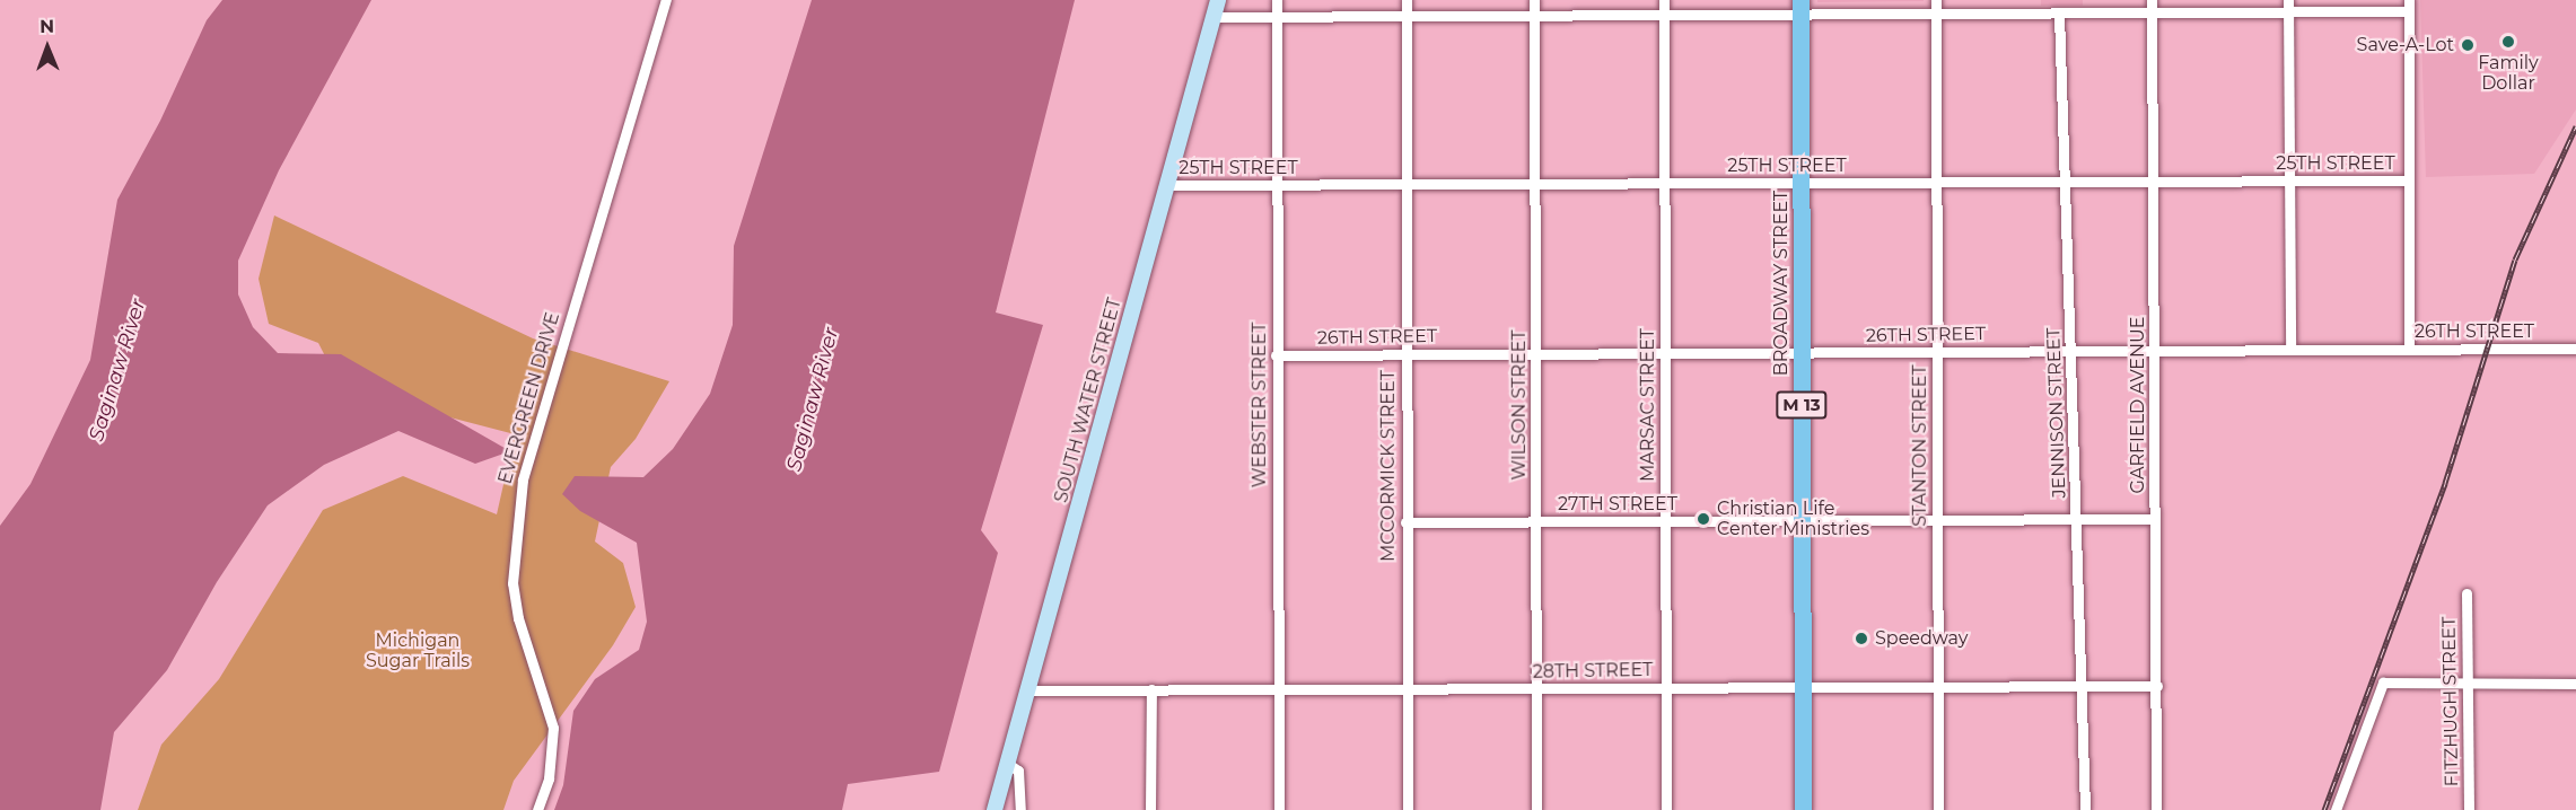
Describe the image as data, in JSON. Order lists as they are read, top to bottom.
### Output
{
  "streets": {
    "main road": ["BROADWAY STREET", "M 13"],
    "street": [
      "25TH STREET",
      "26TH STREET",
      "EVERGREEN DRIVE",
      "SOUTH WATER STREET",
      "WEBSTER STREET",
      "WILSON STREET",
      "MARSAC STREET",
      "GARFIELD AVENUE",
      "JENNISON STREET",
      "STANTON STREET",
      "MCCORMICK STREET",
      "27TH STREET",
      "28TH STREET",
      "FITZHUGH STREET"
    ]
  },
  "crossings": [
    ["25TH STREET", "BROADWAY STREET"],
    ["25TH STREET", "SOUTH WATER STREET"],
    ["25TH STREET", "WEBSTER STREET"],
    ["25TH STREET", "WILSON STREET"],
    ["25TH STREET", "MARSAC STREET"],
    ["25TH STREET", "GARFIELD AVENUE"],
    ["25TH STREET", "JENNISON STREET"],
    ["25TH STREET", "STANTON STREET"],
    ["25TH STREET", "MCCORMICK STREET"],
    ["BROADWAY STREET", "26TH STREET"],
    ["BROADWAY STREET", "27TH STREET"],
    ["BROADWAY STREET", "28TH STREET"],
    ["26TH STREET", "WEBSTER STREET"],
    ["26TH STREET", "WILSON STREET"],
    ["26TH STREET", "MARSAC STREET"],
    ["26TH STREET", "GARFIELD AVENUE"],
    ["26TH STREET", "JENNISON STREET"],
    ["26TH STREET", "STANTON STREET"],
    ["26TH STREET", "MCCORMICK STREET"],
    ["SOUTH WATER STREET", "28TH STREET"],
    ["WEBSTER STREET", "28TH STREET"],
    ["WILSON STREET", "27TH STREET"],
    ["WILSON STREET", "28TH STREET"],
    ["MARSAC STREET", "27TH STREET"],
    ["MARSAC STREET", "28TH STREET"],
    ["GARFIELD AVENUE", "27TH STREET"],
    ["GARFIELD AVENUE", "28TH STREET"],
    ["JENNISON STREET", "27TH STREET"],
    ["JENNISON STREET", "28TH STREET"],
    ["STANTON STREET", "27TH STREET"],
    ["STANTON STREET", "28TH STREET"],
    ["MCCORMICK STREET", "27TH STREET"],
    ["MCCORMICK STREET", "28TH STREET"]
  ],
  "water": ["Saginaw River"],
  "parks": ["Michigan Sugar Trails"],
  "places": [
    "Family Dollar",
    "Save-A-Lot",
    "Christian Life Center Ministries",
    "Speedway"
  ],
  "north": "top"
}
